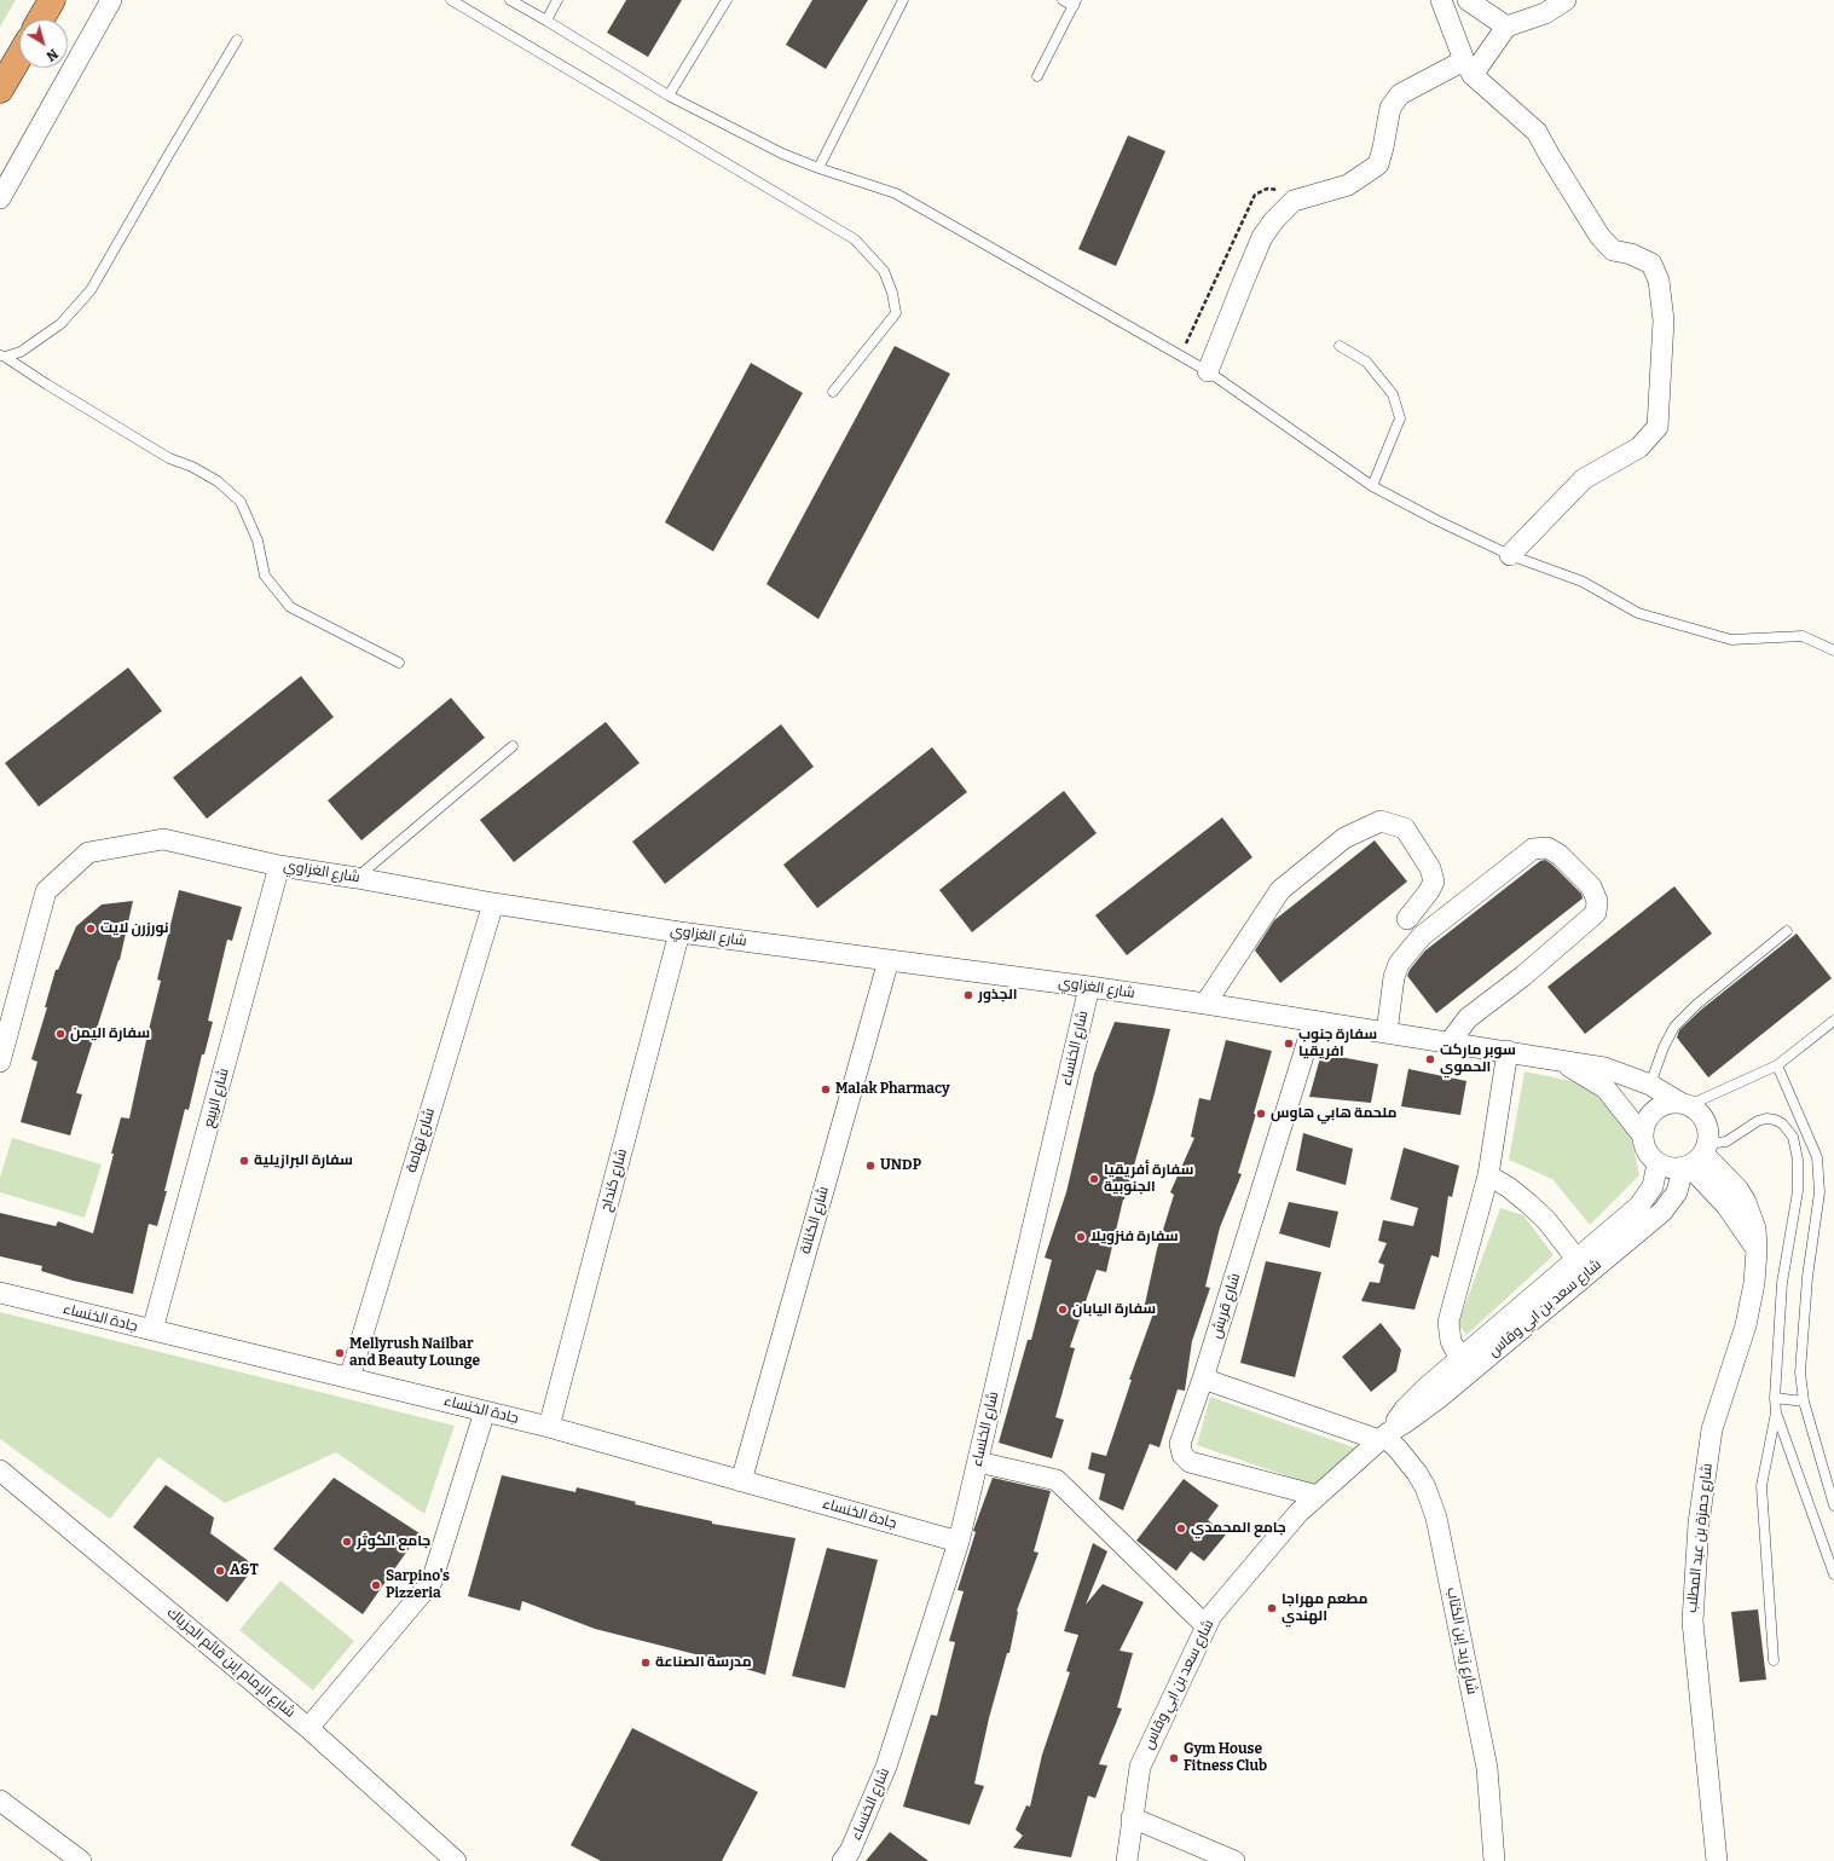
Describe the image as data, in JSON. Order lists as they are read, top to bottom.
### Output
{
  "streets": {
    "street": [
      "شارع الغزاوي",
      "شارع الخنساء",
      "شارع الربيع",
      "شارع تهامة",
      "شارع كنداح",
      "شارع الكنانة",
      "شارع قريش",
      "شارع سعد بن ابي وقاس",
      "جادة الخنساء",
      "شارع حمزة بن عبد المطلب",
      "شارع زيد إبن الكتاب",
      "شارع الإمام إبن قائم الجزياك"
    ]
  },
  "crossings": [
    ["شارع الغزاوي", "شارع الخنساء"],
    ["شارع الغزاوي", "شارع الربيع"],
    ["شارع الغزاوي", "شارع تهامة"],
    ["شارع الغزاوي", "شارع كنداح"],
    ["شارع الغزاوي", "شارع الكنانة"],
    ["شارع الغزاوي", "شارع قريش"],
    ["شارع الغزاوي", "شارع سعد بن ابي وقاس"],
    ["شارع الغزاوي", "شارع حمزة بن عبد المطلب"],
    ["شارع الخنساء", "جادة الخنساء"],
    ["شارع الربيع", "جادة الخنساء"],
    ["شارع تهامة", "جادة الخنساء"],
    ["شارع كنداح", "جادة الخنساء"],
    ["شارع الكنانة", "جادة الخنساء"],
    ["شارع قريش", "شارع سعد بن ابي وقاس"],
    ["شارع سعد بن ابي وقاس", "شارع حمزة بن عبد المطلب"],
    ["شارع سعد بن ابي وقاس", "شارع زيد إبن الكتاب"]
  ],
  "places": [
    "نورزرن لايت",
    "الجذور",
    "سفارة اليمن",
    "سفارة جنوب افريقيا",
    "سوبر ماركت الحموي",
    "Malak Pharmacy",
    "ملحمة هابي هاوس",
    "سفارة البرازيلية",
    "UNDP",
    "سفارة أفريقيا الجنوبية",
    "سفارة فنزويلا",
    "سفارة اليابان",
    "Mellyrush Nailbar and Beauty Lounge",
    "جامع المحمدي",
    "جامع الكوثر",
    "A&T",
    "Sarpino's Pizzeria",
    "مطعم مهراجا الهندي",
    "مدرسة الصناعة",
    "Gym House Fitness Club"
  ],
  "north": "bottom right"
}
